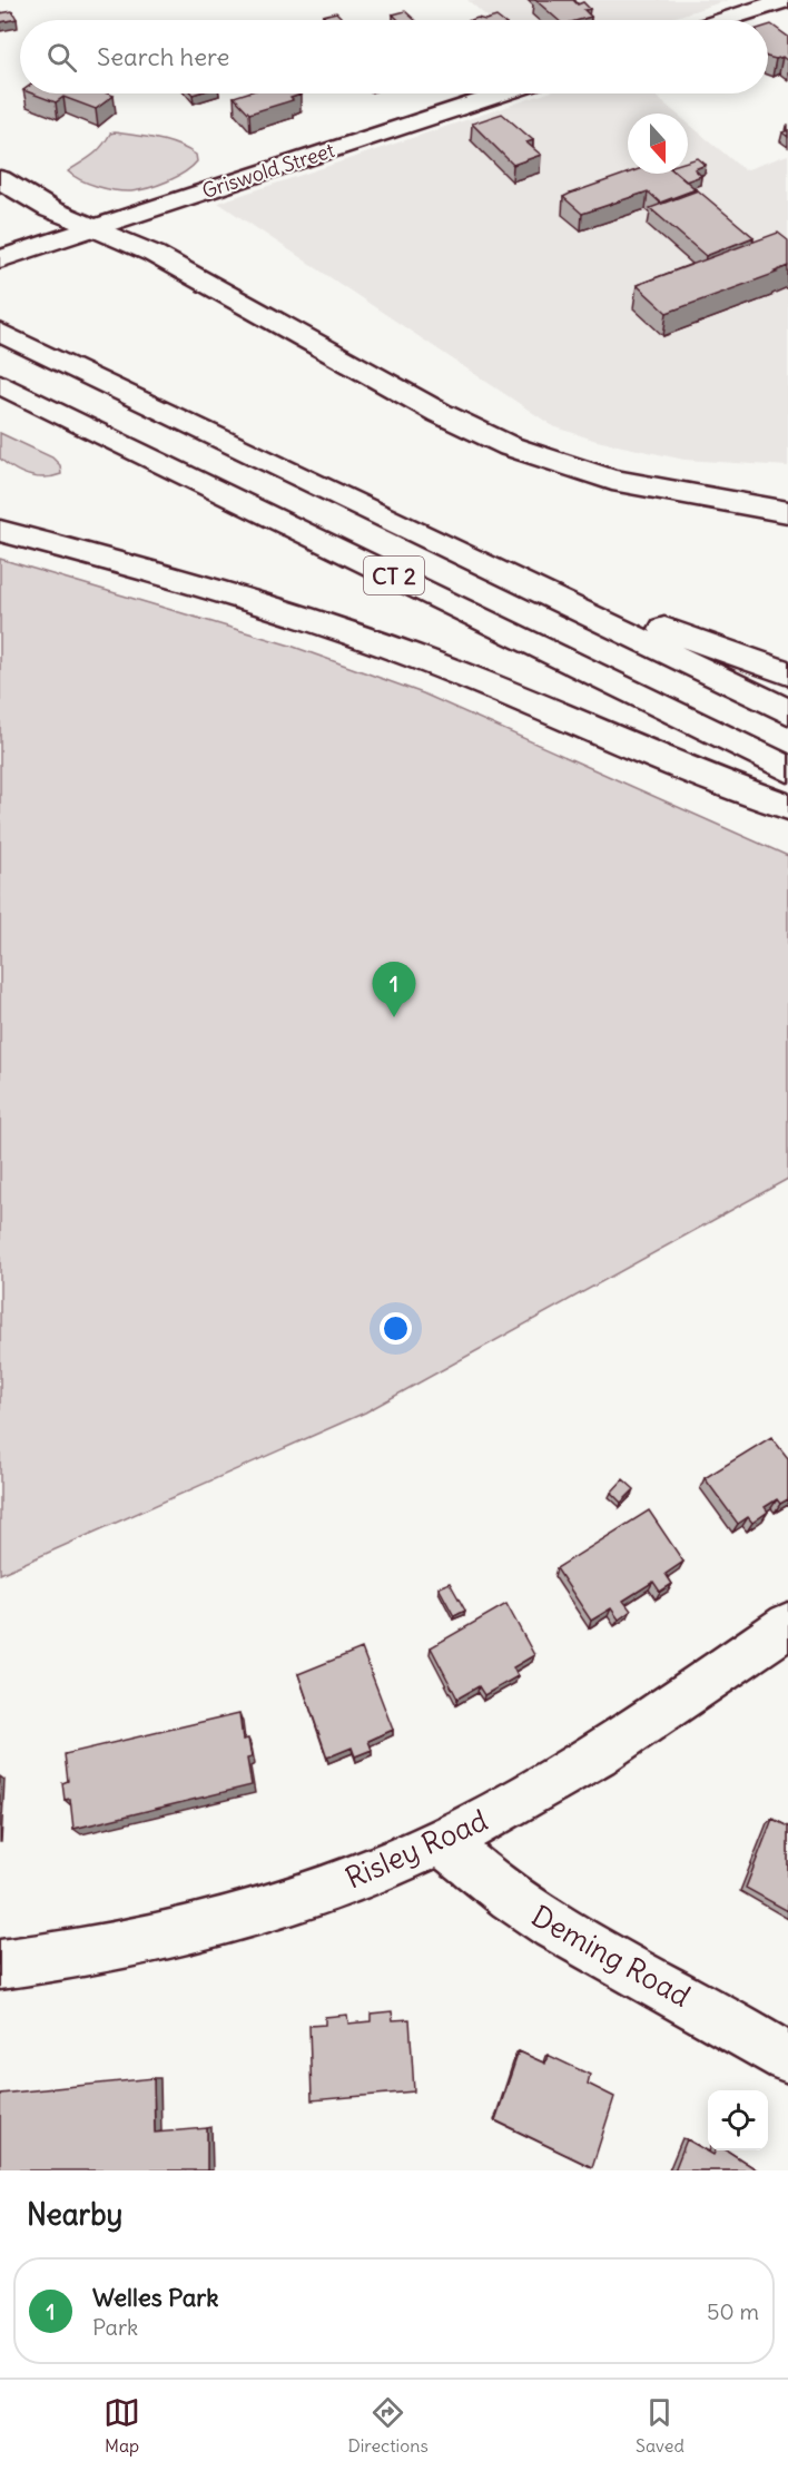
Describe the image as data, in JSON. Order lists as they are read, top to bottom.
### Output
{
  "streets": {
    "main road": [
      "Griswold Street",
      "CT 2",
      "Risley Road",
      "Deming Road"
    ]
  },
  "crossings": [
    ["Risley Road", "Deming Road"]
  ],
  "north": "bottom",
  "page": {
    "search": "Search here",
    "pins": "1",
    "heading": "Nearby",
    "list": [
      {
        "mark": "1",
        "name": "Welles Park",
        "note": "Park",
        "value": "50 m"
      }
    ],
    "nav": ["Map", "Directions", "Saved"]
  }
}
